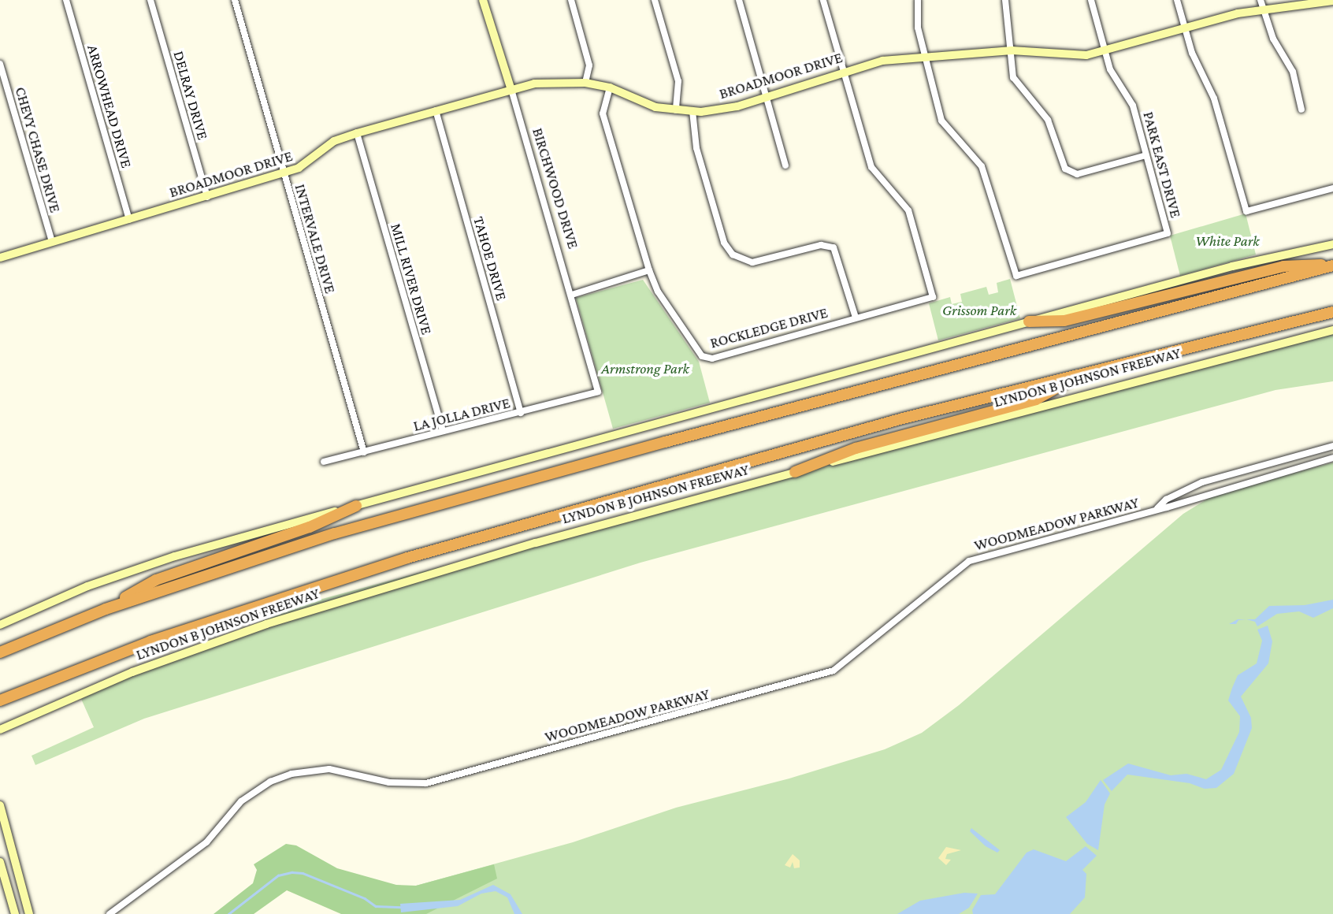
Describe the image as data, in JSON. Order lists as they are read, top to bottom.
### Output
{
  "streets": {
    "highway": ["LYNDON B JOHNSON FREEWAY"],
    "main road": ["BROADMOOR DRIVE", "BIRCHWOOD DRIVE"],
    "street": [
      "DELRAY DRIVE",
      "ARROWHEAD DRIVE",
      "CHEVY CHASE DRIVE",
      "PARK EAST DRIVE",
      "INTERVALE DRIVE",
      "TAHOE DRIVE",
      "MILL RIVER DRIVE",
      "ROCKLEDGE DRIVE",
      "LA JOLLA DRIVE",
      "WOODMEADOW PARKWAY"
    ]
  },
  "crossings": [
    ["BROADMOOR DRIVE", "DELRAY DRIVE"],
    ["BROADMOOR DRIVE", "ARROWHEAD DRIVE"],
    ["BROADMOOR DRIVE", "CHEVY CHASE DRIVE"],
    ["BROADMOOR DRIVE", "PARK EAST DRIVE"],
    ["BROADMOOR DRIVE", "BIRCHWOOD DRIVE"],
    ["BROADMOOR DRIVE", "INTERVALE DRIVE"],
    ["BROADMOOR DRIVE", "TAHOE DRIVE"],
    ["BROADMOOR DRIVE", "MILL RIVER DRIVE"],
    ["BROADMOOR DRIVE", "ROCKLEDGE DRIVE"],
    ["BIRCHWOOD DRIVE", "LA JOLLA DRIVE"],
    ["INTERVALE DRIVE", "LA JOLLA DRIVE"],
    ["TAHOE DRIVE", "LA JOLLA DRIVE"],
    ["MILL RIVER DRIVE", "LA JOLLA DRIVE"]
  ],
  "parks": ["White Park", "Grissom Park", "Armstrong Park"]
}
